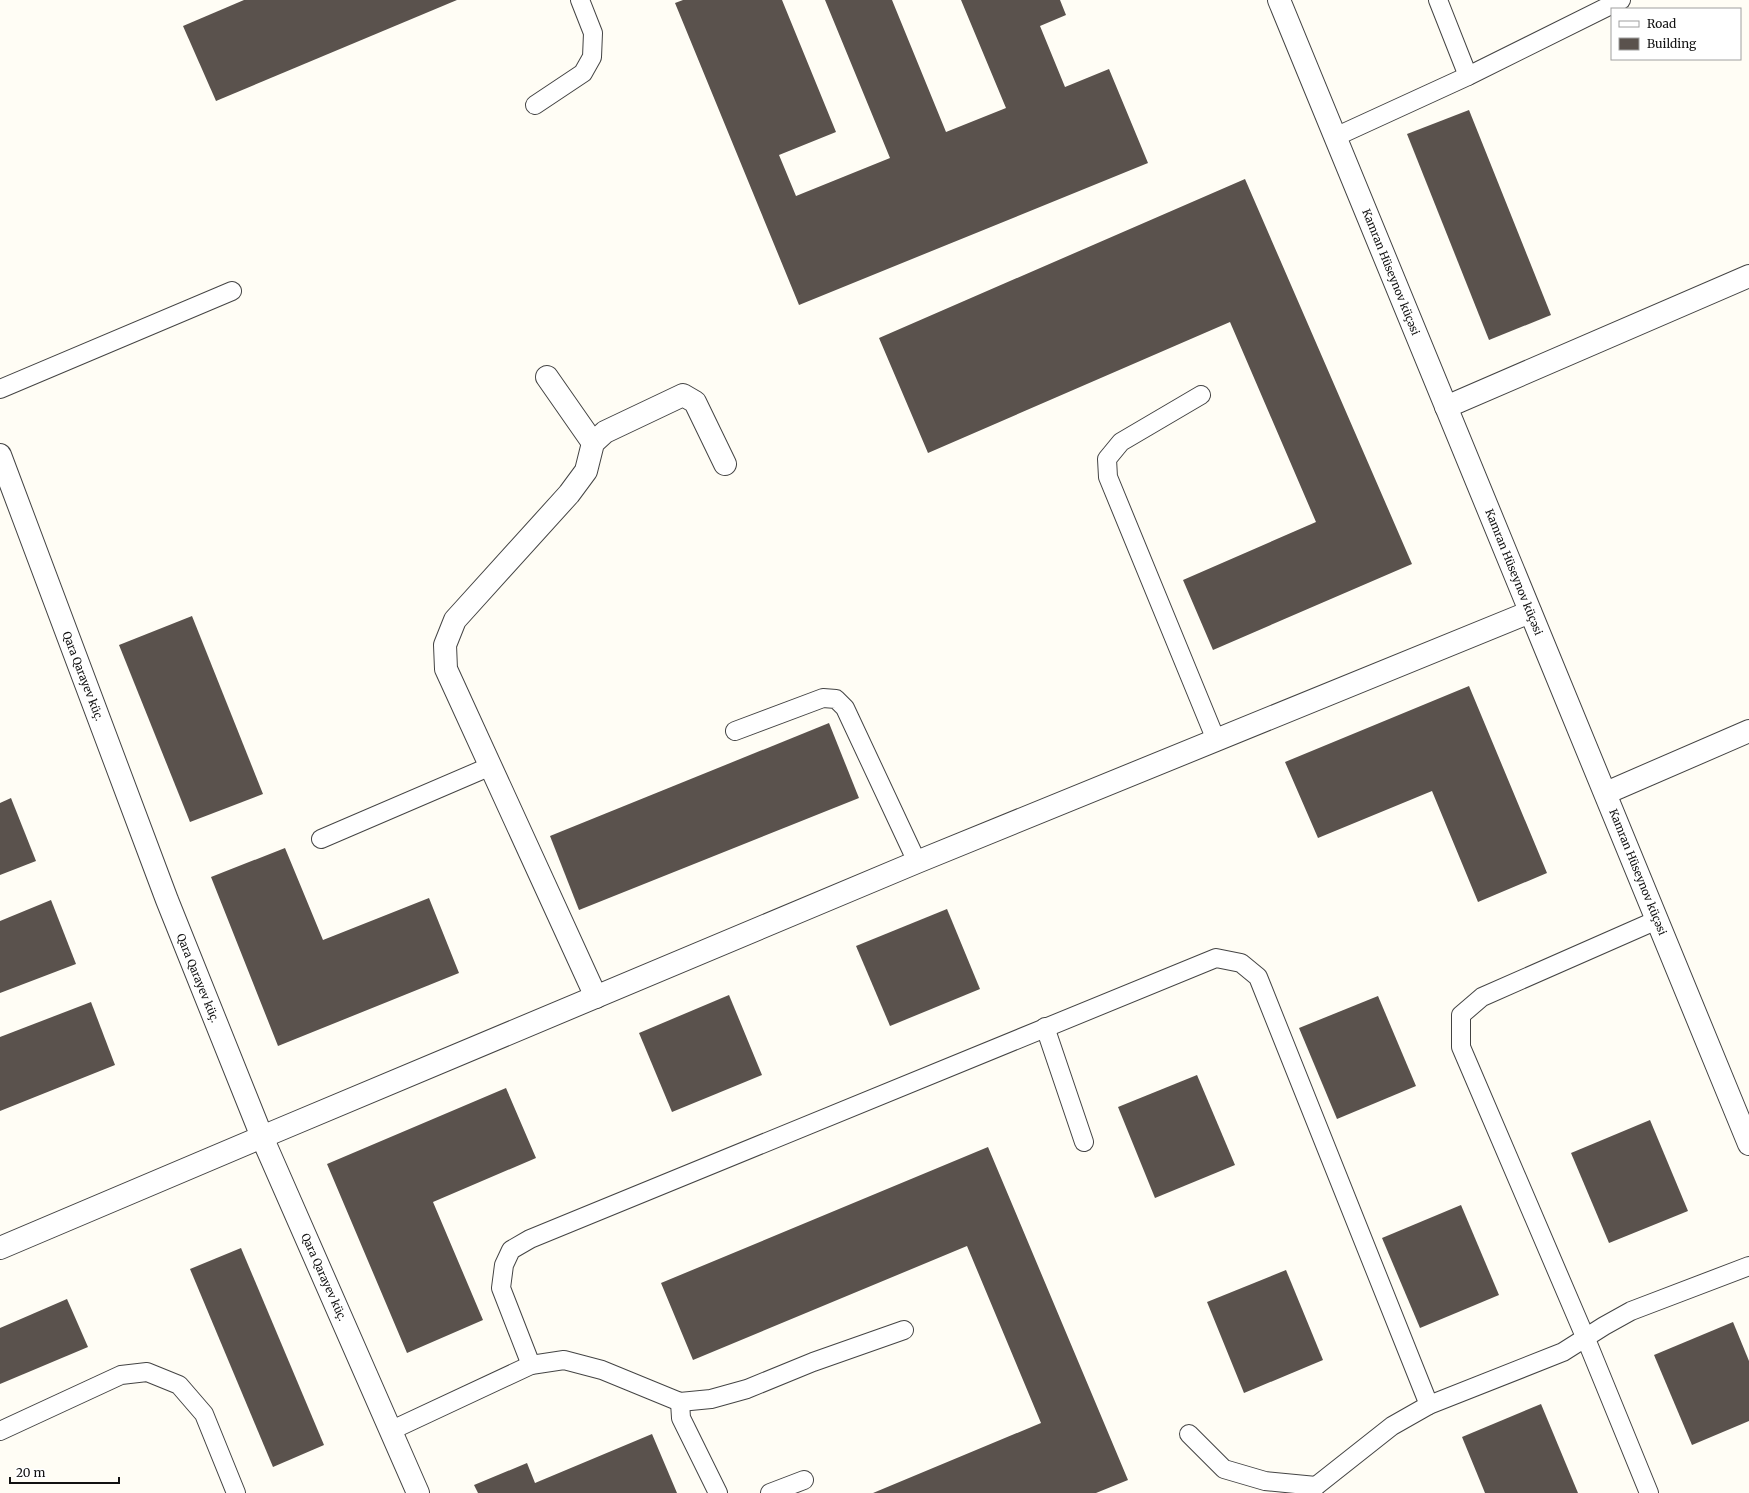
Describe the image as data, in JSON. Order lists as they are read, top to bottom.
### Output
{
  "streets": {
    "street": ["Kamran Hüseynov küçəsi", "Qara Qarayev küç."]
  },
  "legend": ["Road", "Building"],
  "scale_bar": "20 m"
}
